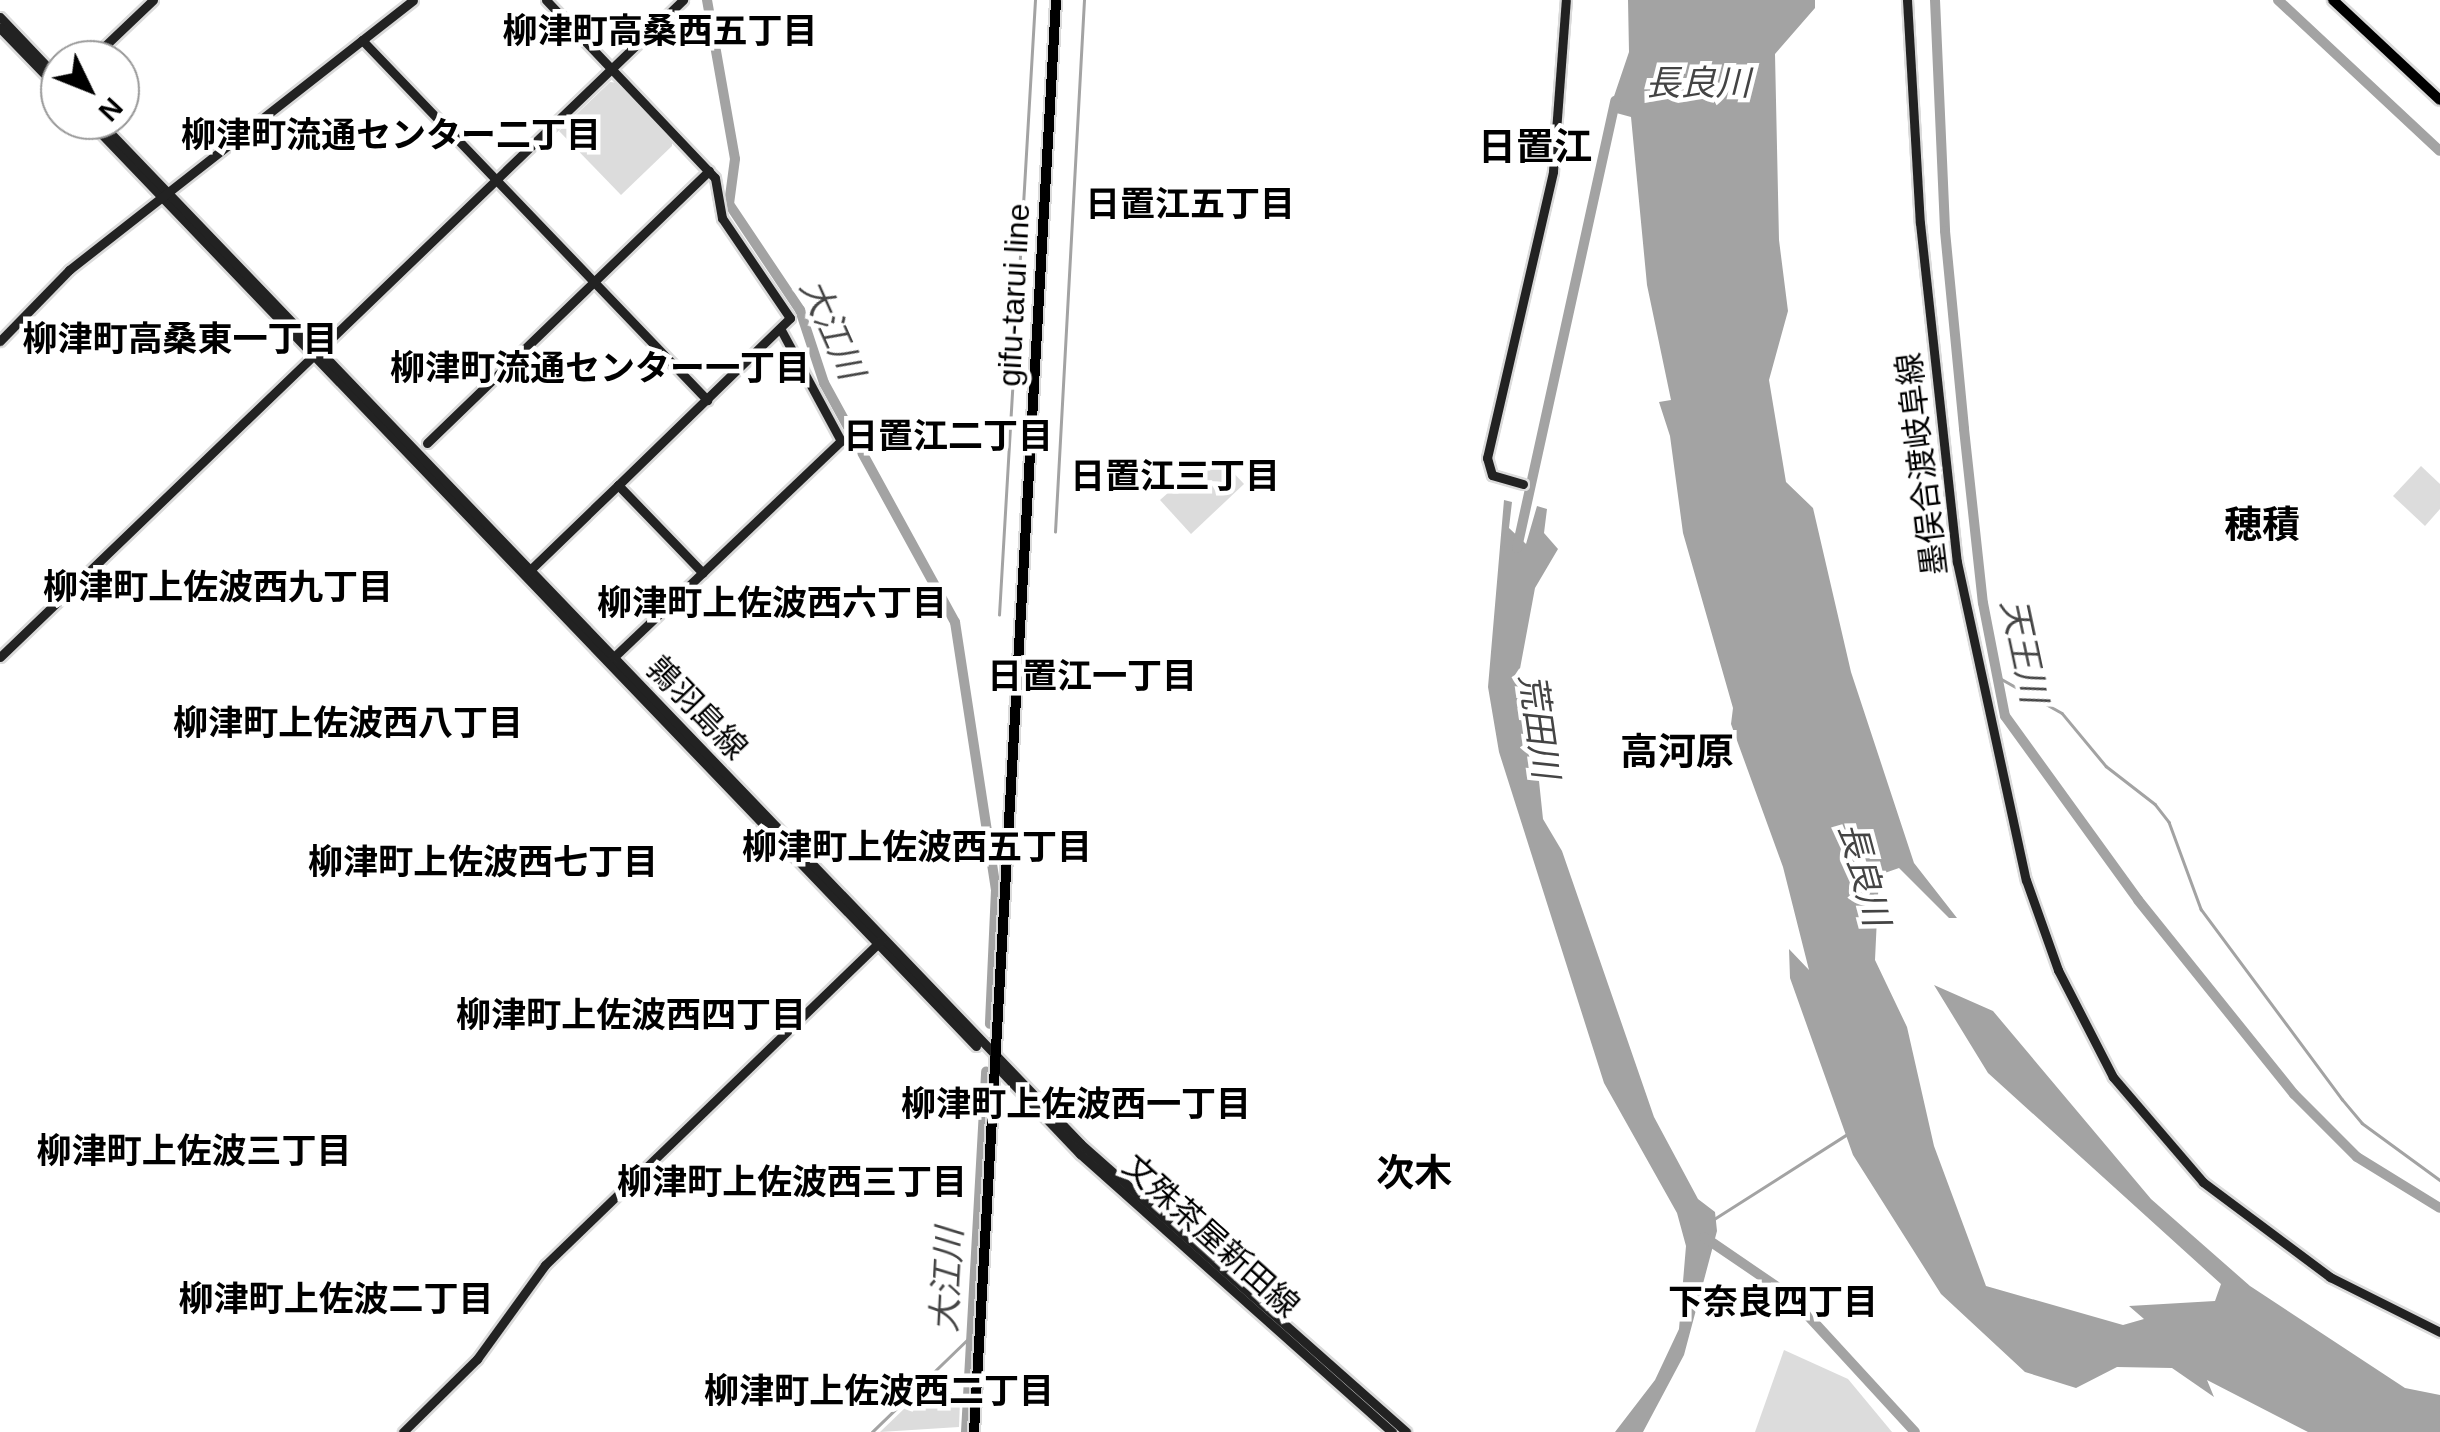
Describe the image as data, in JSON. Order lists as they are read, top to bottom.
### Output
{
  "streets": {
    "main road": [
      "gifu-tarui line",
      "墨俣合渡岐阜線",
      "鶉羽島線",
      "文殊茶屋新田線"
    ]
  },
  "crossings": [
    ["gifu-tarui line", "鶉羽島線"],
    ["gifu-tarui line", "文殊茶屋新田線"],
    ["鶉羽島線", "文殊茶屋新田線"]
  ],
  "districts": [
    "柳津町高桑西五丁目",
    "柳津町流通センター二丁目",
    "日置江",
    "日置江五丁目",
    "柳津町高桑東一丁目",
    "柳津町流通センター一丁目",
    "日置江二丁目",
    "日置江三丁目",
    "穂積",
    "柳津町上佐波西九丁目",
    "柳津町上佐波西六丁目",
    "日置江一丁目",
    "柳津町上佐波西八丁目",
    "高河原",
    "柳津町上佐波西五丁目",
    "柳津町上佐波西七丁目",
    "柳津町上佐波西四丁目",
    "柳津町上佐波西一丁目",
    "柳津町上佐波三丁目",
    "次木",
    "柳津町上佐波西三丁目",
    "柳津町上佐波二丁目",
    "下奈良四丁目",
    "柳津町上佐波西二丁目"
  ],
  "water": [
    "長良川",
    "大江川",
    "天王川",
    "荒田川"
  ],
  "north": "bottom right"
}
